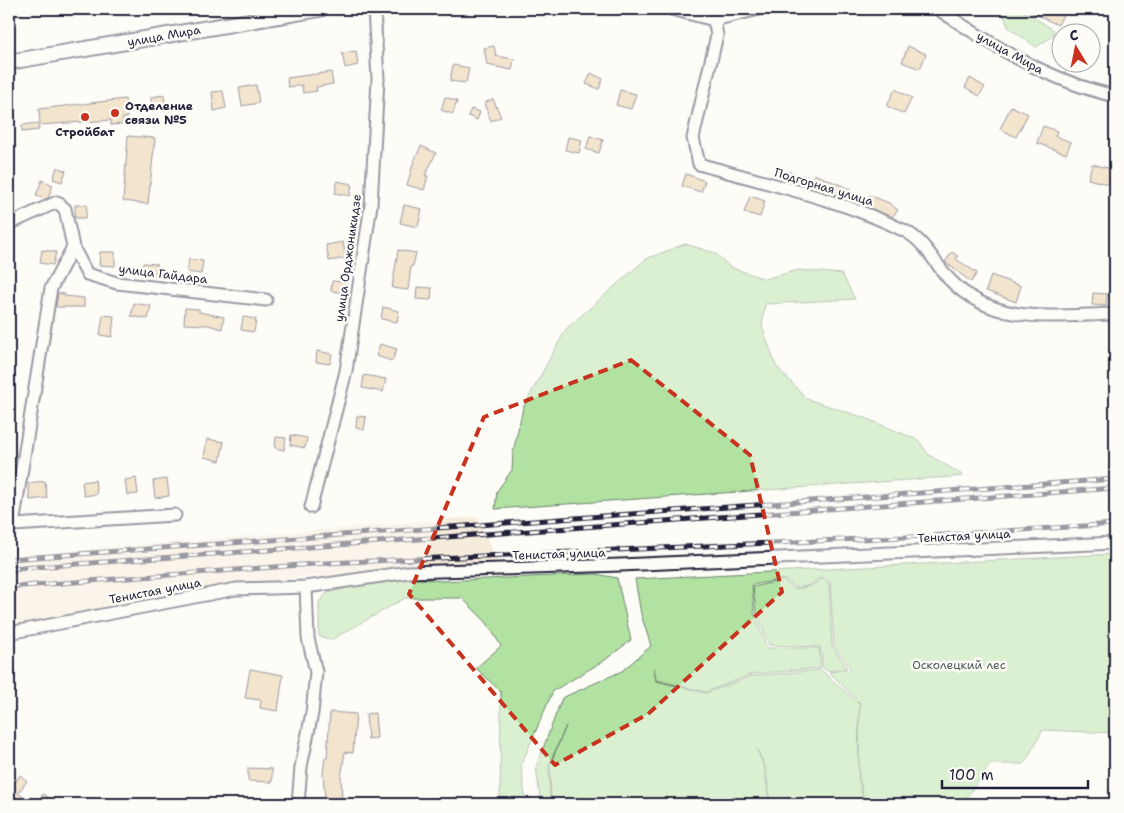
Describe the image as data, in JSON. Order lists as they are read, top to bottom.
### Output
{
  "streets": {
    "main road": ["улица Мира"],
    "street": [
      "Подгорная улица",
      "улица Орджоникидзе",
      "улица Гайдара",
      "Тенистая улица"
    ]
  },
  "parks": ["Осколецкий лес"],
  "places": ["Отделение связи №5", "Стройбат"],
  "scale_bar": "100 m",
  "north": "top"
}
